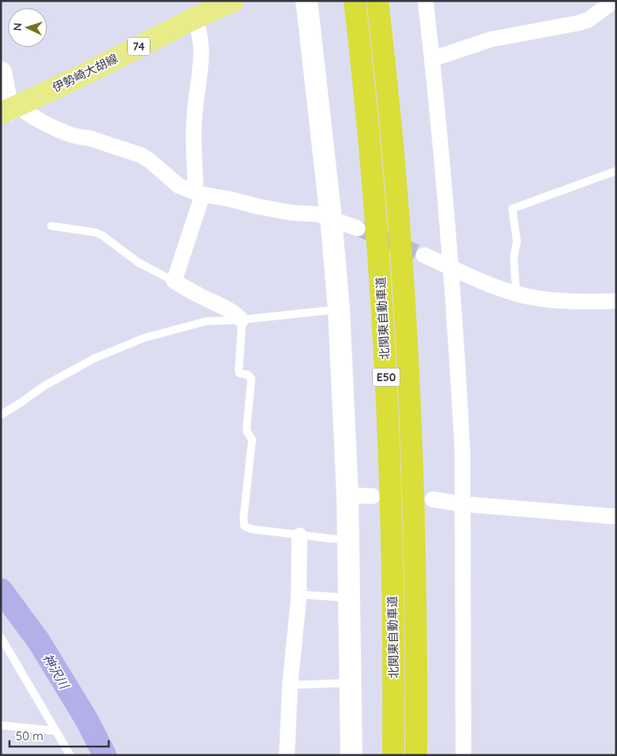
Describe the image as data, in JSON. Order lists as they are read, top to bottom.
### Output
{
  "streets": {
    "highway": ["北関東自動車道", "E50"],
    "main road": ["74", "伊勢崎大胡線"]
  },
  "water": ["神沢川"],
  "scale_bar": "50 m",
  "north": "left"
}
